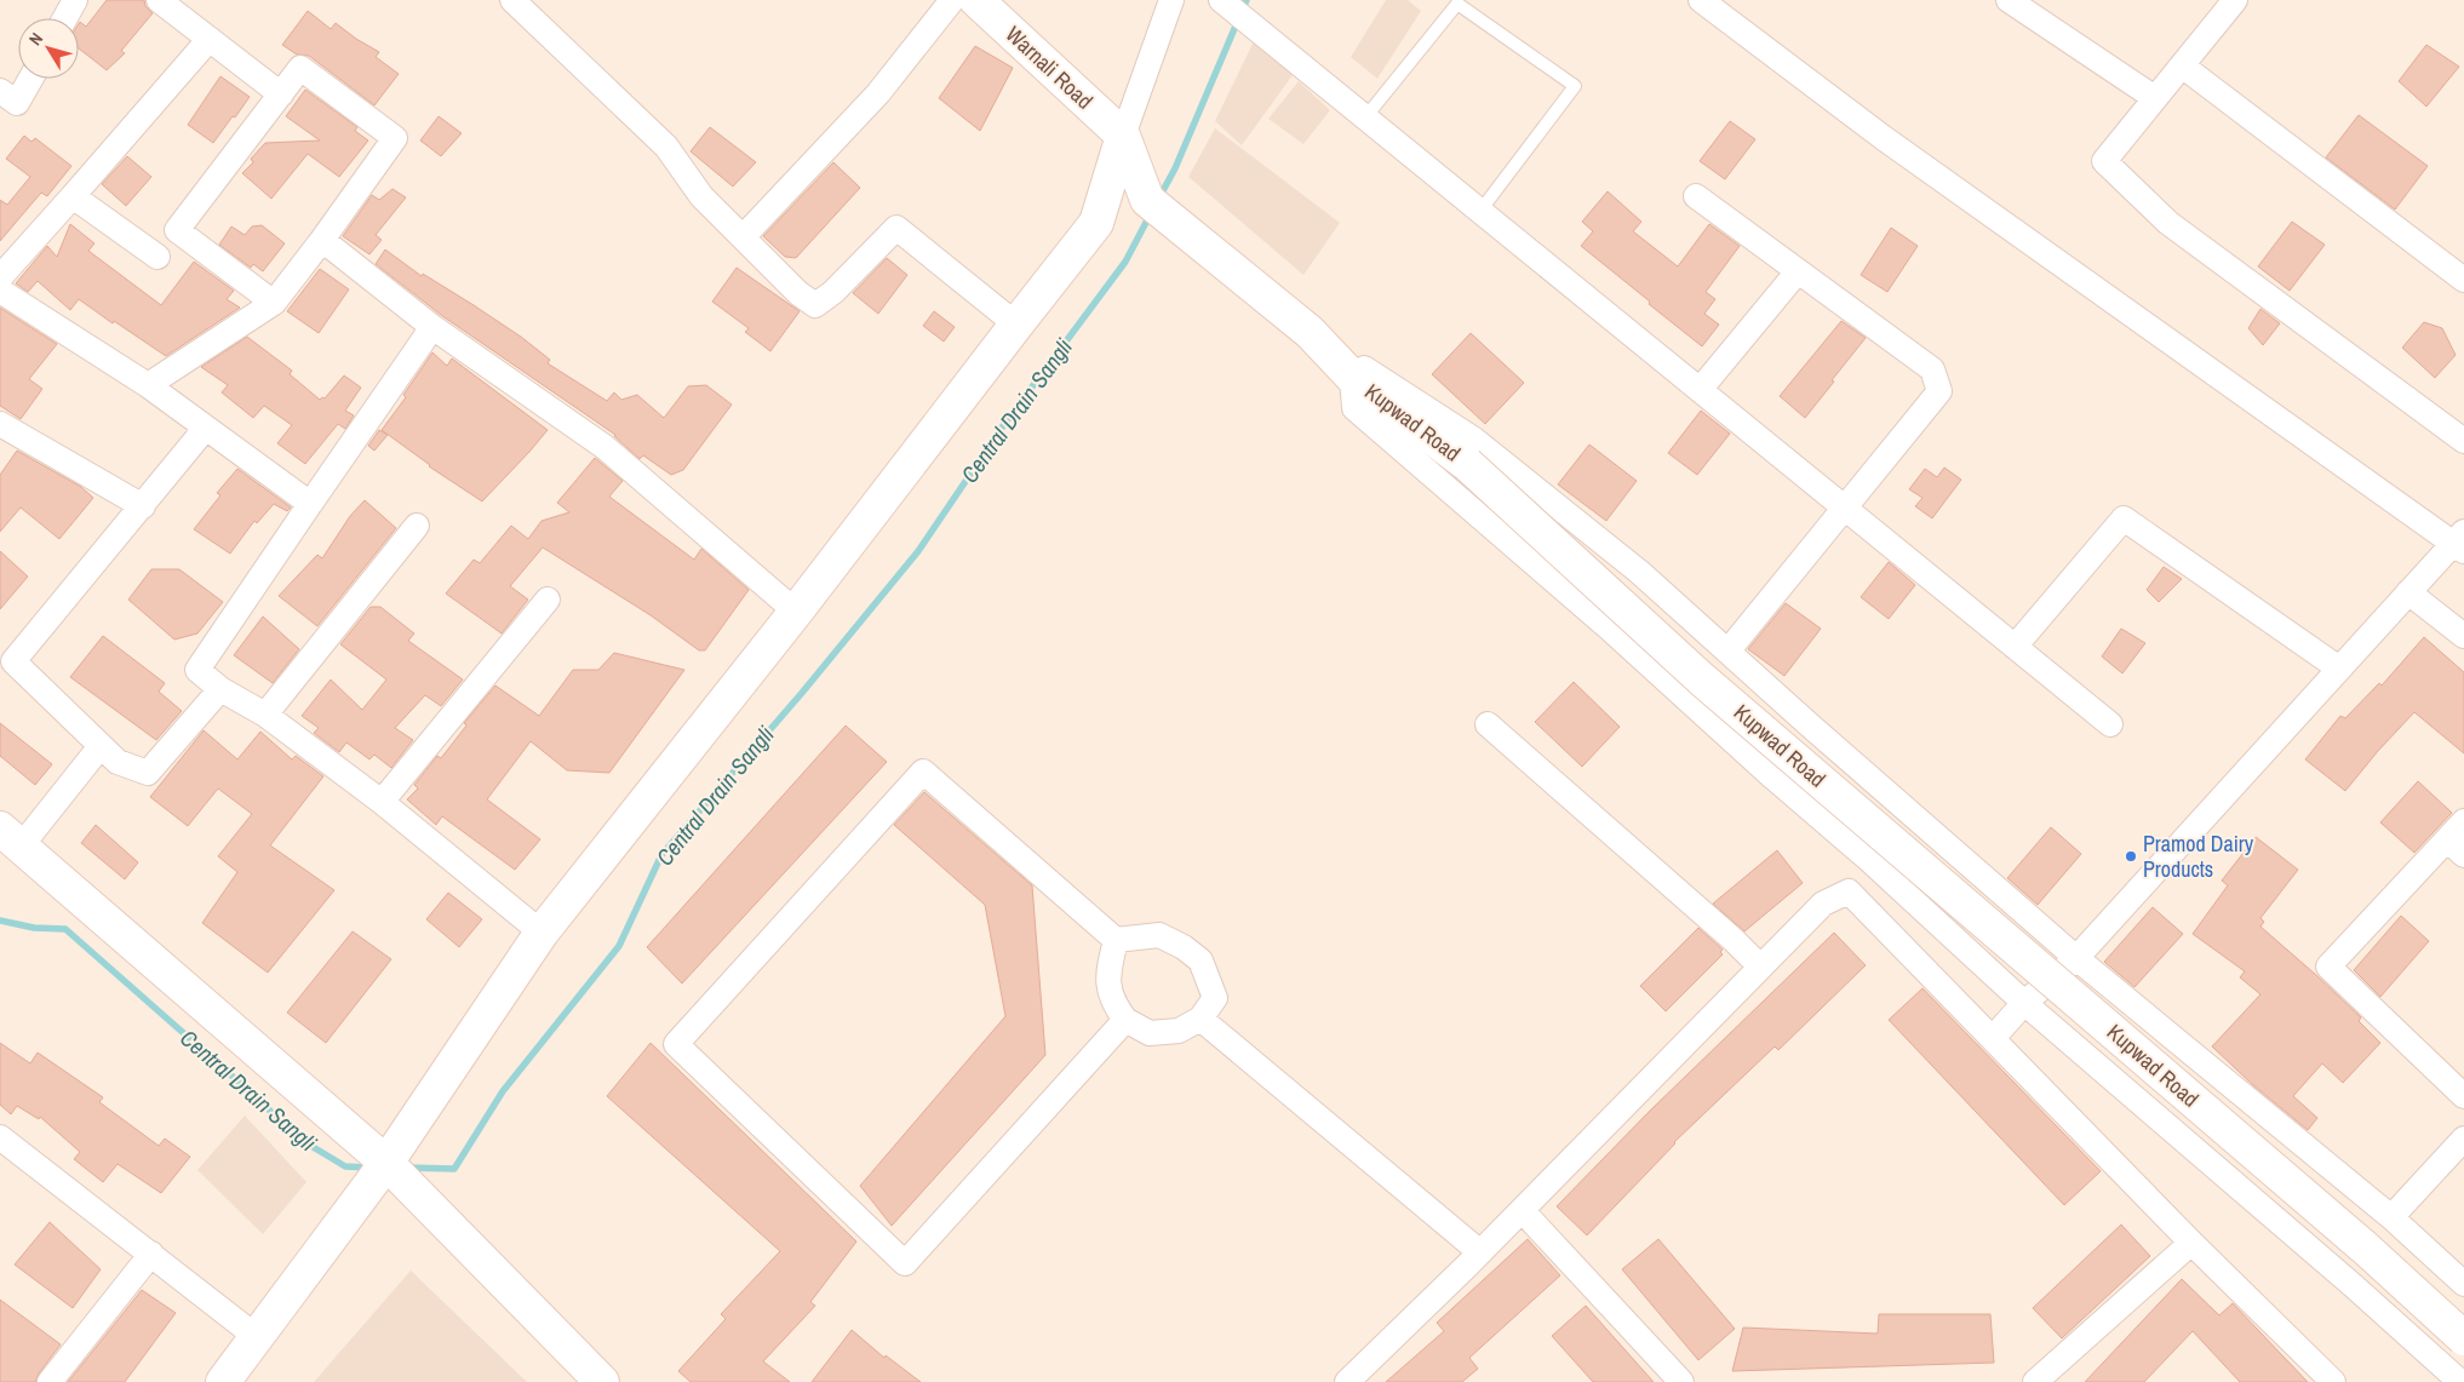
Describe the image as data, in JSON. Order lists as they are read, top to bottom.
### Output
{
  "streets": {
    "main road": ["Warnali Road", "Kupwad Road"]
  },
  "crossings": [
    ["Warnali Road", "Kupwad Road"]
  ],
  "water": ["Central Drain Sangli"],
  "places": ["Pramod Dairy Products"],
  "north": "top left"
}
